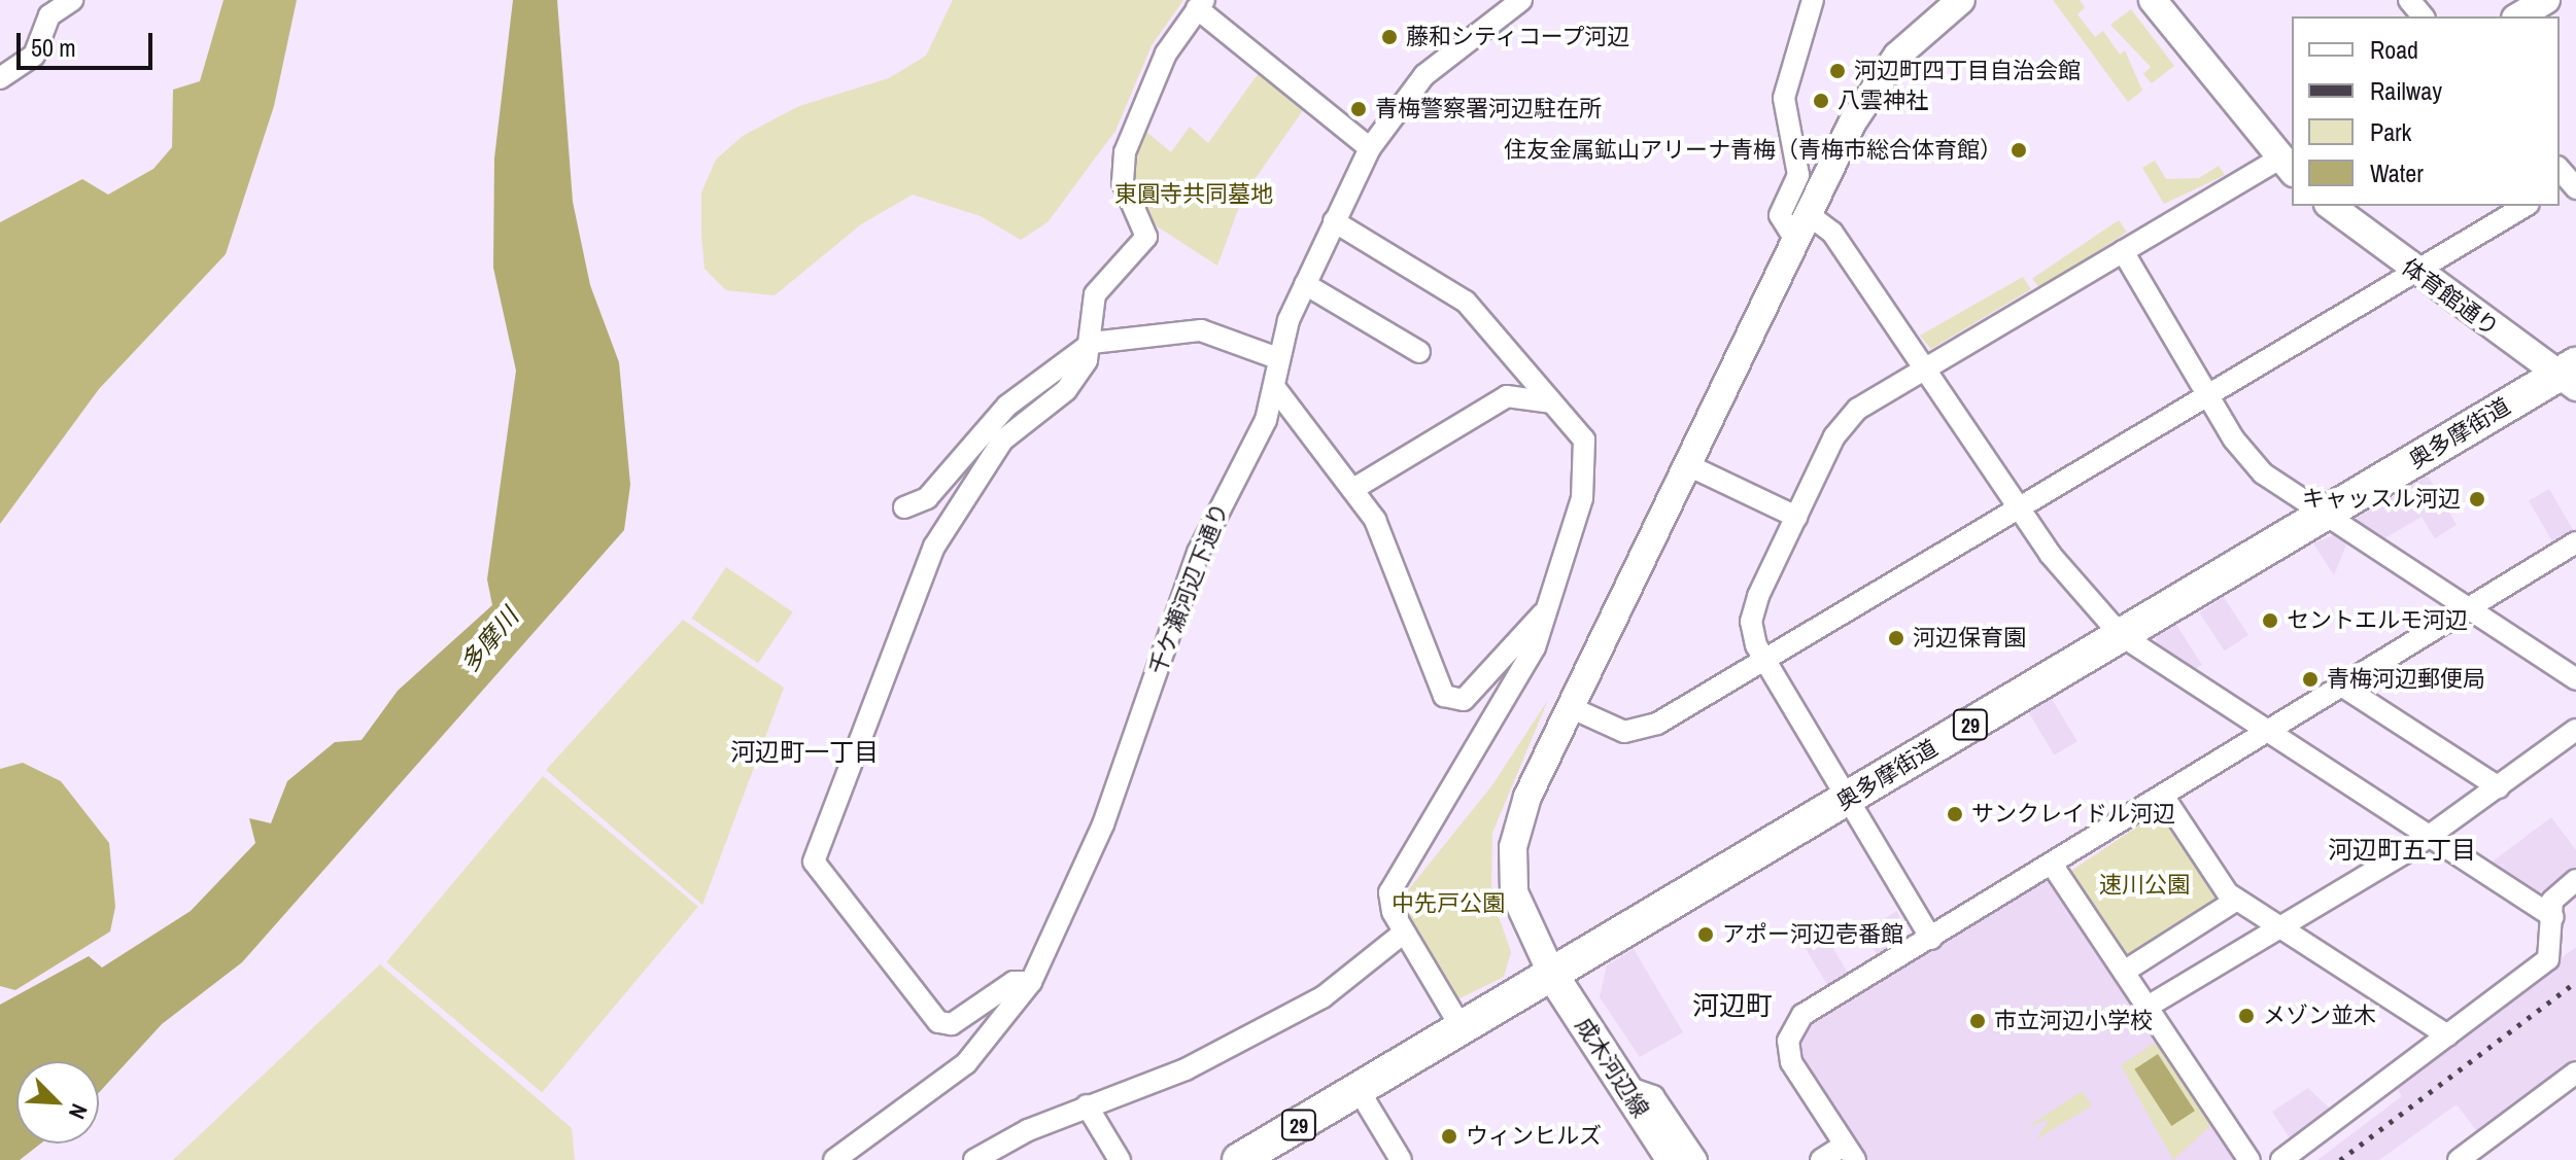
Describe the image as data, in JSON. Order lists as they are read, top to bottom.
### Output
{
  "streets": {
    "main road": ["奥多摩街道", "29", "成木河辺線"],
    "street": ["体育館通り", "千ケ瀬河辺下通り"]
  },
  "crossings": [
    ["体育館通り", "奥多摩街道"],
    ["奥多摩街道", "成木河辺線"]
  ],
  "districts": ["河辺町一丁目", "河辺町五丁目", "河辺町"],
  "water": ["多摩川"],
  "parks": ["東圓寺共同墓地", "速川公園", "中先戸公園"],
  "places": [
    "藤和シティコープ河辺",
    "河辺町四丁目自治会館",
    "八雲神社",
    "青梅警察署河辺駐在所",
    "住友金属鉱山アリーナ青梅（青梅市総合体育館）",
    "キャッスル河辺",
    "セントエルモ河辺",
    "河辺保育園",
    "青梅河辺郵便局",
    "サンクレイドル河辺",
    "アポー河辺壱番館",
    "メゾン並木",
    "市立河辺小学校",
    "ウィンヒルズ"
  ],
  "legend": [
    "Road",
    "Railway",
    "Park",
    "Water"
  ],
  "scale_bar": "50 m",
  "north": "bottom right"
}
